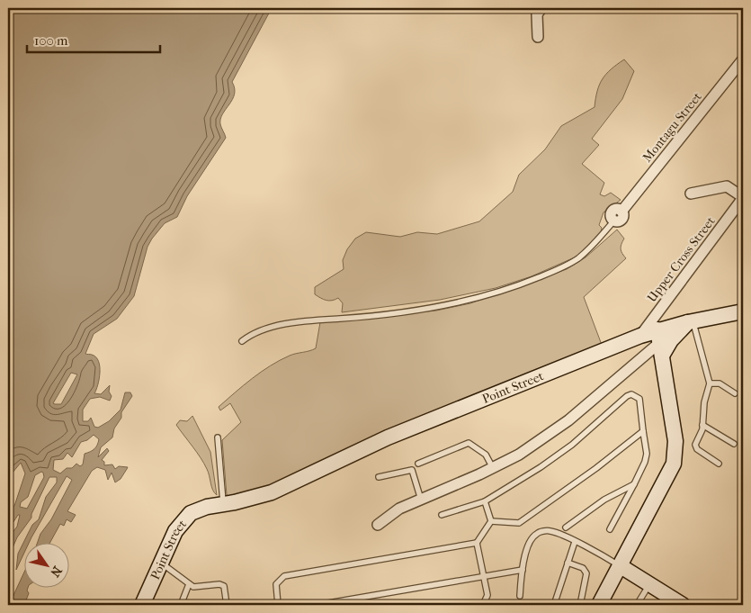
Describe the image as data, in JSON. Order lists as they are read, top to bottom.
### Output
{
  "streets": {
    "street": ["Montagu Street", "Upper Cross Street", "Point Street"]
  },
  "crossings": [
    ["Upper Cross Street", "Point Street"]
  ],
  "scale_bar": "100 m",
  "north": "bottom right"
}
